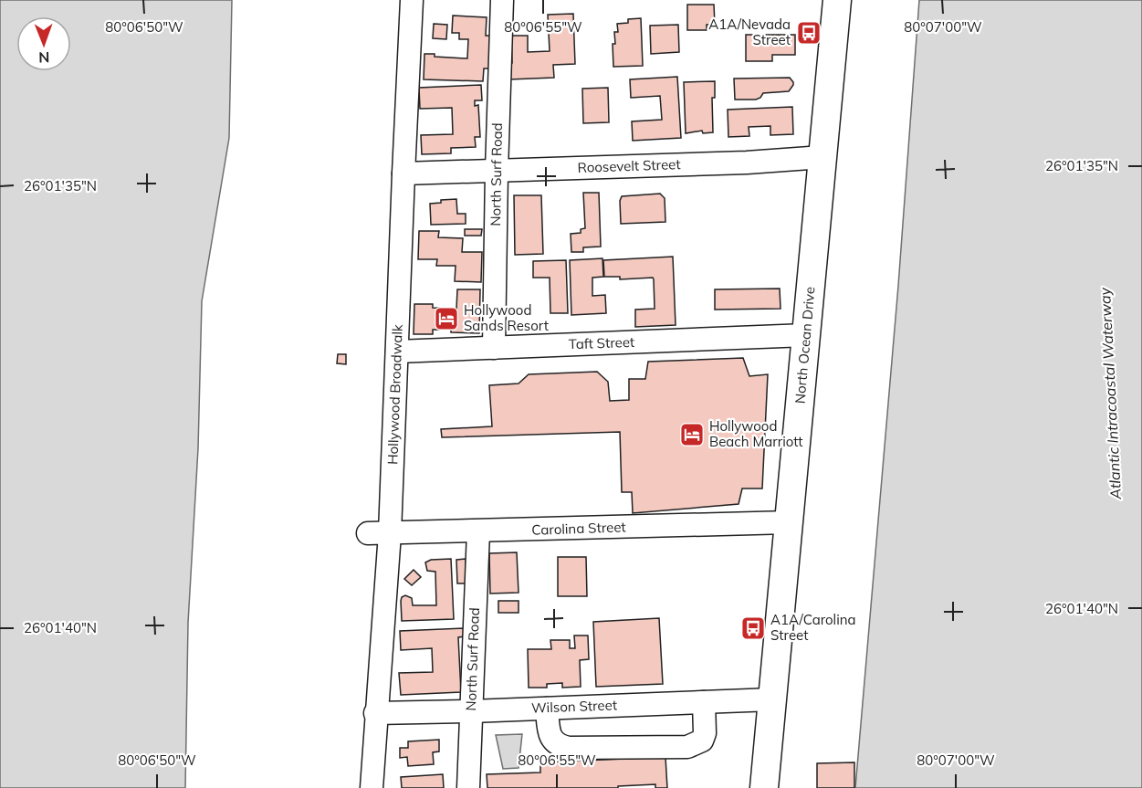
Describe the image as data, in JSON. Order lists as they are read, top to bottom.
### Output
{
  "streets": {
    "main road": ["North Ocean Drive"],
    "street": [
      "Roosevelt Street",
      "North Surf Road",
      "Taft Street",
      "Hollywood Broadwalk",
      "Carolina Street",
      "Wilson Street"
    ]
  },
  "crossings": [
    ["Roosevelt Street", "North Surf Road"],
    ["Roosevelt Street", "North Ocean Drive"],
    ["Roosevelt Street", "Hollywood Broadwalk"],
    ["North Surf Road", "Taft Street"],
    ["North Surf Road", "Carolina Street"],
    ["North Surf Road", "Wilson Street"],
    ["Taft Street", "North Ocean Drive"],
    ["Taft Street", "Hollywood Broadwalk"],
    ["North Ocean Drive", "Carolina Street"],
    ["North Ocean Drive", "Wilson Street"],
    ["Hollywood Broadwalk", "Carolina Street"],
    ["Hollywood Broadwalk", "Wilson Street"]
  ],
  "water": ["Atlantic Intracoastal Waterway"],
  "places": {
    "bus stop": ["A1A/Nevada Street", "A1A/Carolina Street"],
    "hotel": ["Hollywood Sands Resort", "Hollywood Beach Marriott"]
  },
  "north": "bottom",
  "coordinates": [
    "80°06'50\"W",
    "80°06'55\"W",
    "80°07'00\"W",
    "26°01'35\"N",
    "26°01'40\"N"
  ]
}
